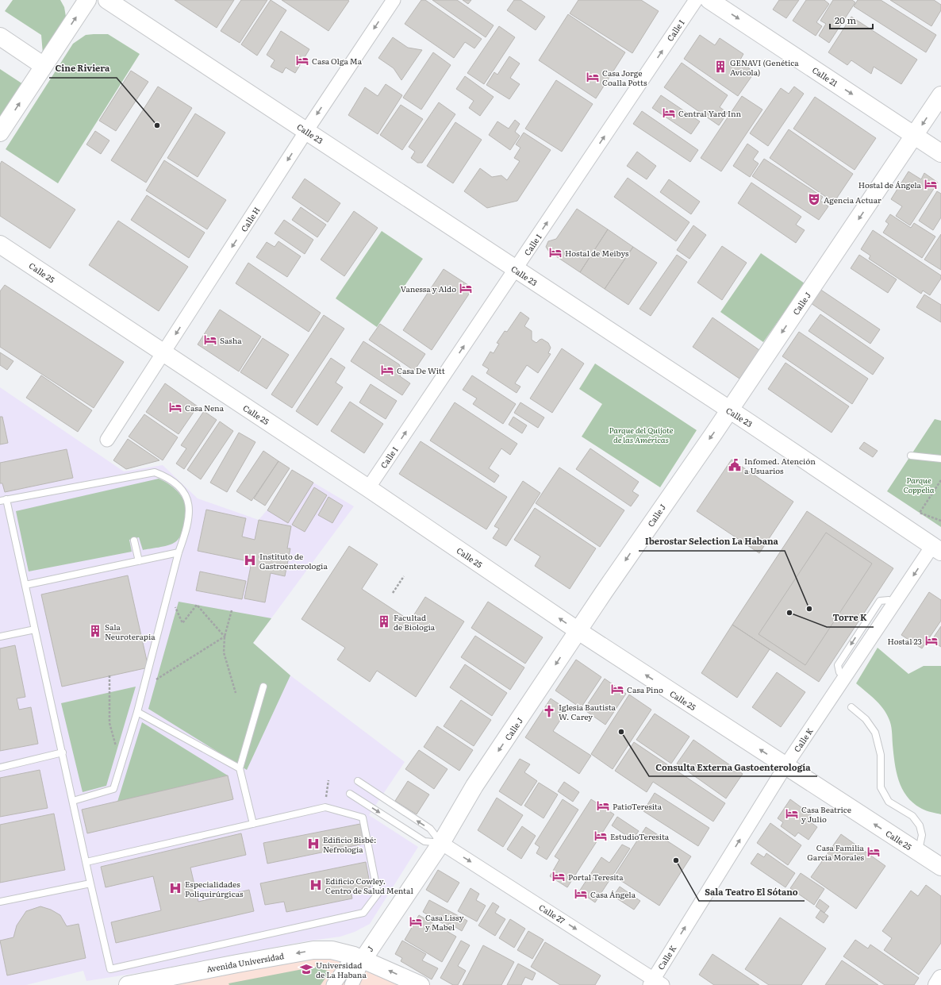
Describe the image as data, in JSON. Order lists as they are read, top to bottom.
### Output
{
  "streets": {
    "street": [
      "Calle I",
      "Calle 21",
      "Calle 23",
      "Calle H",
      "Calle 25",
      "Calle J",
      "Calle K",
      "Calle 27",
      "J",
      "Avenida Universidad"
    ]
  },
  "crossings": [
    ["Calle I", "Calle 23"],
    ["Calle I", "Calle 25"],
    ["Calle 21", "Calle J"],
    ["Calle 23", "Calle H"],
    ["Calle 23", "Calle J"],
    ["Calle 23", "Calle K"],
    ["Calle H", "Calle 25"],
    ["Calle 25", "Calle J"],
    ["Calle 25", "Calle K"],
    ["Calle J", "Calle 27"],
    ["Calle J", "J"],
    ["Calle K", "Calle 27"],
    ["J", "Avenida Universidad"]
  ],
  "one_way": [
    "Calle I",
    "Calle 21",
    "Calle H",
    "Calle 25",
    "Calle J",
    "Avenida Universidad"
  ],
  "parks": ["Parque del Quijote de las Américas", "Parque Coppelia"],
  "places": {
    "hotel": [
      "Casa Olga Ma",
      "Casa Jorge Coalla Potts",
      "Central Yard Inn",
      "Hostal de Ángela",
      "Hostal de Meibys",
      "Vanessa y Aldo",
      "Sasha",
      "Casa De Witt",
      "Casa Nena",
      "Hostal 23",
      "Casa Pino",
      "PatioTeresita",
      "Casa Beatrice y Julio",
      "EstudioTeresita",
      "Casa Familia García Morales",
      "Portal Teresita",
      "Casa Ángela",
      "Casa Lissy y Mabel"
    ],
    "building": ["GENAVI (Genética Avícola)", "Facultad de Biología", "Sala Neuroterapia"],
    "other": [
      "Cine Riviera",
      "Iberostar Selection La Habana",
      "Torre K",
      "Consulta Externa Gastoenterología",
      "Sala Teatro El Sótano"
    ],
    "theatre": ["Agencia Actuar"],
    "public building": ["Infomed. Atención a Usuarios"],
    "hospital": [
      "Instituto de Gastroenterología",
      "Edificio Bisbé: Nefrología",
      "Edificio Cowley. Centro de Salud Mental",
      "Especialidades Poliquirúrgicas"
    ],
    "church": ["Iglesia Bautista W. Carey"],
    "school or university": ["Universidad de La Habana"]
  },
  "scale_bar": "20 m"
}
